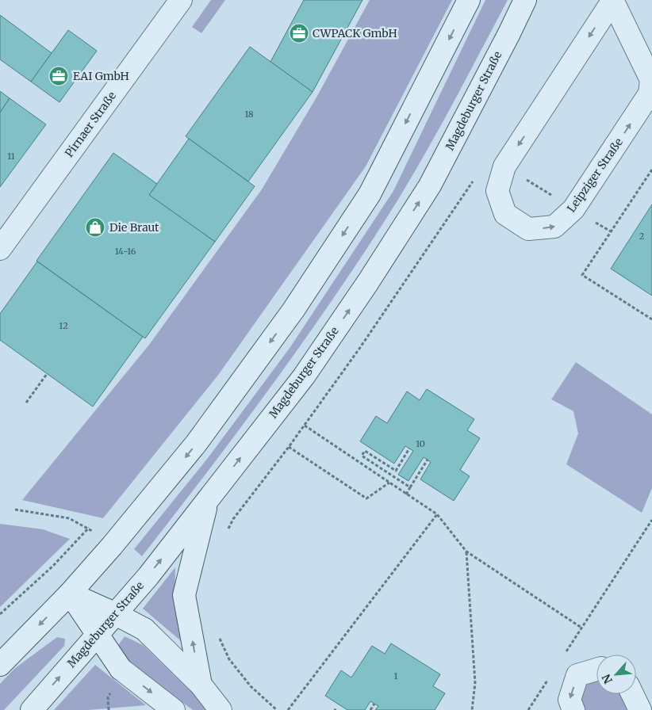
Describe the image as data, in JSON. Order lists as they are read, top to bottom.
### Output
{
  "streets": {
    "main road": ["Magdeburger Straße", "Pirnaer Straße", "Leipziger Straße"]
  },
  "places": {
    "office": ["CWPACK GmbH", "EAI GmbH"],
    "shop": ["Die Braut"]
  },
  "house_numbers": [
    "18",
    "11",
    "2",
    "14-16",
    "12",
    "10",
    "1"
  ],
  "north": "bottom left"
}
